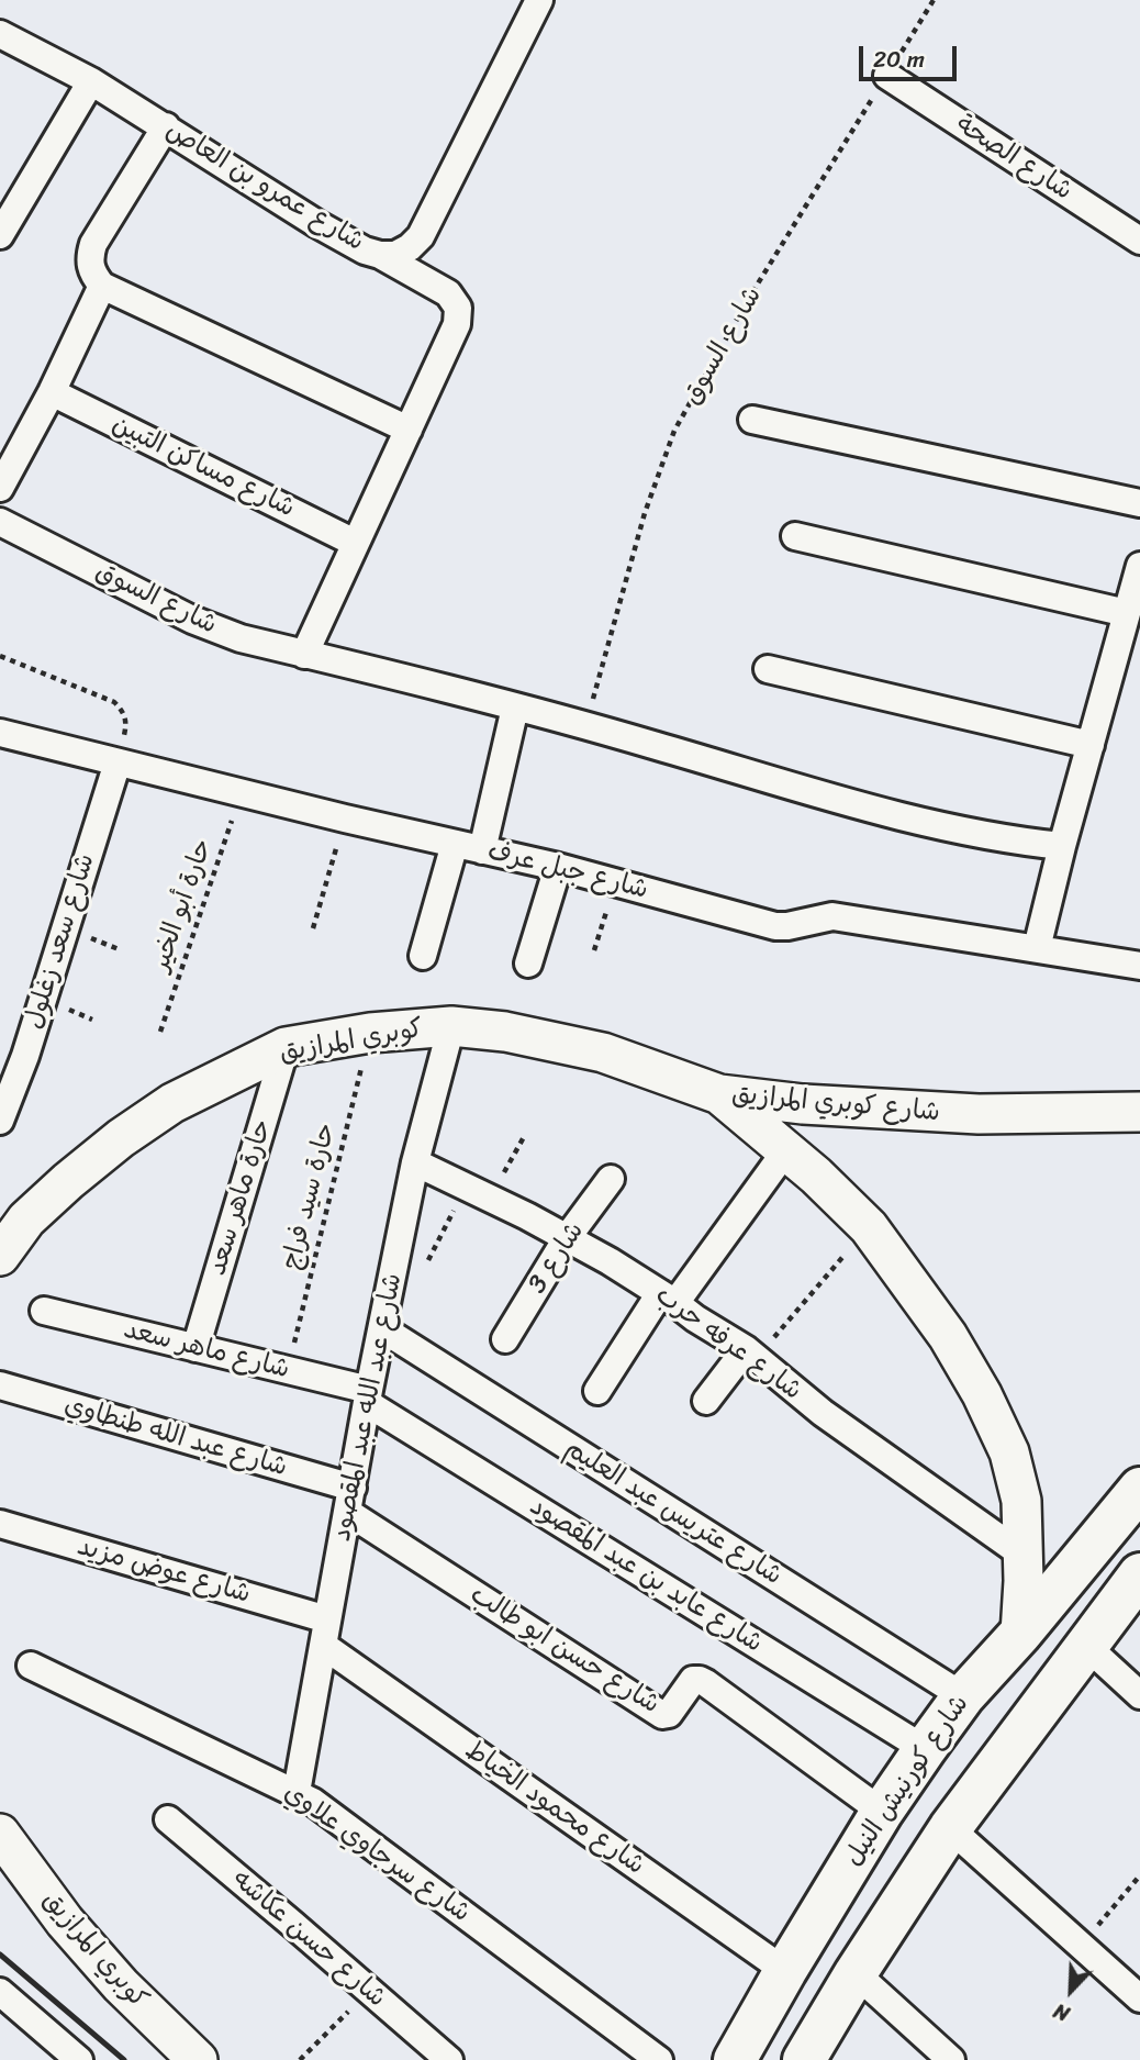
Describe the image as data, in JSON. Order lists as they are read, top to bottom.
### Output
{
  "streets": {
    "highway": ["شارع كورنيش النيل"],
    "street": [
      "شارع الصحة",
      "شارع عمرو بن العاص",
      "شارع السوق",
      "شارع مساكن التبين",
      "شارع جبل عرف",
      "شارع سعد زغلول",
      "كوبري المرازيق",
      "شارع كوبري المرازيق",
      "حارة ماهر سعد",
      "شارع 3",
      "شارع عرفه حرب",
      "شارع ماهر سعد",
      "شارع عبد الله عبد المقصود",
      "شارع عبد الله طنطاوي",
      "شارع عتريس عبد العليم",
      "شارع عوض مزيد",
      "شارع عابد بن عبد المقصود",
      "شارع حسن ابو طالب",
      "شارع محمود الخياط",
      "شارع سرجاوي علاوي",
      "شارع حسن عكاشه"
    ],
    "path": ["حارة أبو الخير", "حارة سيد فراج"]
  },
  "crossings": [
    ["شارع الصحة", "شارع السوق"],
    ["شارع جبل عرف", "حارة أبو الخير"],
    ["شارع جبل عرف", "شارع سعد زغلول"],
    ["كوبري المرازيق", "شارع كوبري المرازيق"],
    ["كوبري المرازيق", "حارة سيد فراج"],
    ["كوبري المرازيق", "حارة ماهر سعد"],
    ["كوبري المرازيق", "شارع عبد الله عبد المقصود"],
    ["شارع كوبري المرازيق", "شارع عرفه حرب"],
    ["شارع كوبري المرازيق", "شارع كورنيش النيل"],
    ["حارة سيد فراج", "شارع ماهر سعد"],
    ["حارة ماهر سعد", "شارع ماهر سعد"],
    ["شارع 3", "شارع عرفه حرب"],
    ["شارع عرفه حرب", "شارع عبد الله عبد المقصود"],
    ["شارع ماهر سعد", "شارع عبد الله عبد المقصود"],
    ["شارع ماهر سعد", "شارع عابد بن عبد المقصود"],
    ["شارع عبد الله عبد المقصود", "شارع عبد الله طنطاوي"],
    ["شارع عبد الله عبد المقصود", "شارع عتريس عبد العليم"],
    ["شارع عبد الله عبد المقصود", "شارع عوض مزيد"],
    ["شارع عبد الله عبد المقصود", "شارع عابد بن عبد المقصود"],
    ["شارع عبد الله عبد المقصود", "شارع حسن ابو طالب"],
    ["شارع عبد الله عبد المقصود", "شارع محمود الخياط"],
    ["شارع عبد الله عبد المقصود", "شارع سرجاوي علاوي"],
    ["شارع عبد الله طنطاوي", "شارع حسن ابو طالب"],
    ["شارع عتريس عبد العليم", "شارع كورنيش النيل"],
    ["شارع عوض مزيد", "شارع محمود الخياط"],
    ["شارع عابد بن عبد المقصود", "شارع كورنيش النيل"],
    ["شارع حسن ابو طالب", "شارع كورنيش النيل"],
    ["شارع كورنيش النيل", "شارع محمود الخياط"]
  ],
  "scale_bar": "20 m",
  "north": "bottom left"
}
